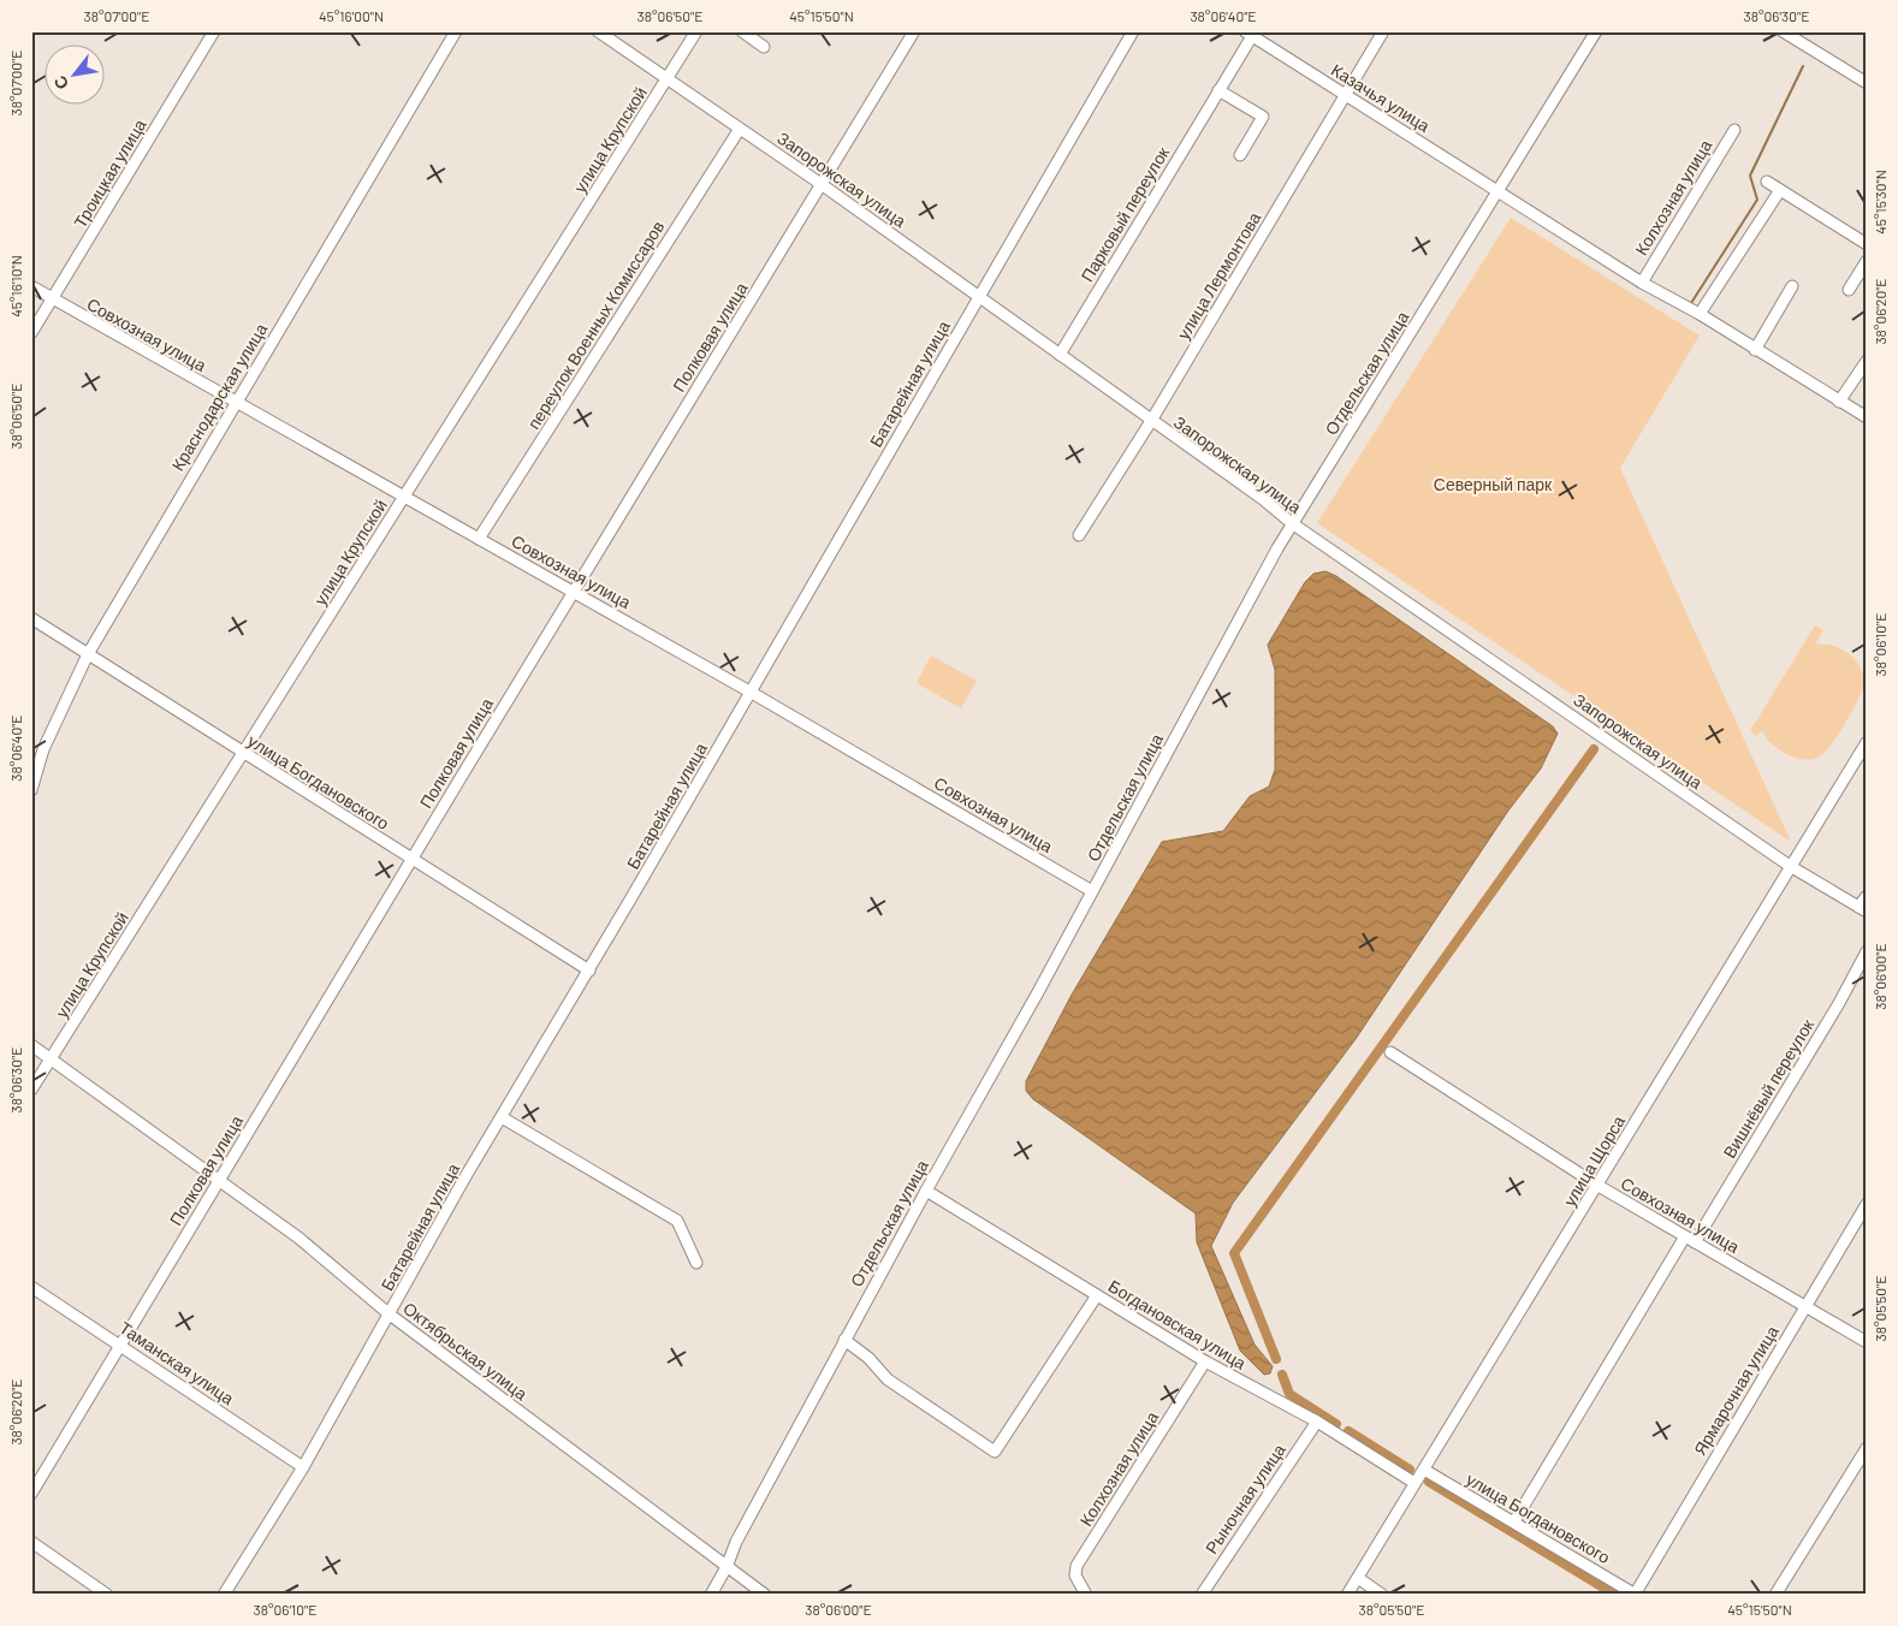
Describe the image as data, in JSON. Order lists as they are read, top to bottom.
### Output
{
  "streets": {
    "street": [
      "Казачья улица",
      "улица Крупской",
      "Троицкая улица",
      "Запорожская улица",
      "Колхозная улица",
      "Парковый переулок",
      "улица Лермонтова",
      "переулок Военных Комиссаров",
      "Совхозная улица",
      "Полковая улица",
      "Отдельская улица",
      "Батарейная улица",
      "Краснодарская улица",
      "улица Богдановского",
      "Вишнёвый переулок",
      "улица Щорса",
      "Богдановская улица",
      "Октябрьская улица",
      "Таманская улица",
      "Ярмарочная улица",
      "Рыночная улица"
    ]
  },
  "crossings": [
    ["Казачья улица", "Колхозная улица"],
    ["Казачья улица", "Парковый переулок"],
    ["Казачья улица", "улица Лермонтова"],
    ["Казачья улица", "Отдельская улица"],
    ["улица Крупской", "Запорожская улица"],
    ["улица Крупской", "Совхозная улица"],
    ["улица Крупской", "улица Богдановского"],
    ["улица Крупской", "Октябрьская улица"],
    ["Троицкая улица", "Совхозная улица"],
    ["Запорожская улица", "Парковый переулок"],
    ["Запорожская улица", "улица Лермонтова"],
    ["Запорожская улица", "переулок Военных Комиссаров"],
    ["Запорожская улица", "Полковая улица"],
    ["Запорожская улица", "Отдельская улица"],
    ["Запорожская улица", "Батарейная улица"],
    ["Запорожская улица", "улица Щорса"],
    ["Колхозная улица", "Богдановская улица"],
    ["переулок Военных Комиссаров", "Совхозная улица"],
    ["Совхозная улица", "Полковая улица"],
    ["Совхозная улица", "Отдельская улица"],
    ["Совхозная улица", "Батарейная улица"],
    ["Совхозная улица", "Краснодарская улица"],
    ["Совхозная улица", "Вишнёвый переулок"],
    ["Совхозная улица", "улица Щорса"],
    ["Совхозная улица", "Ярмарочная улица"],
    ["Полковая улица", "улица Богдановского"],
    ["Полковая улица", "Октябрьская улица"],
    ["Полковая улица", "Таманская улица"],
    ["Отдельская улица", "Богдановская улица"],
    ["Отдельская улица", "Октябрьская улица"],
    ["Батарейная улица", "улица Богдановского"],
    ["Батарейная улица", "Октябрьская улица"],
    ["Батарейная улица", "Таманская улица"],
    ["Краснодарская улица", "улица Богдановского"],
    ["улица Богдановского", "Вишнёвый переулок"],
    ["улица Богдановского", "улица Щорса"],
    ["улица Богдановского", "Ярмарочная улица"],
    ["улица Щорса", "Богдановская улица"],
    ["Богдановская улица", "Рыночная улица"]
  ],
  "parks": ["Северный парк"],
  "north": "bottom left",
  "coordinates": [
    "38°07'00\"E",
    "45°16'00\"N",
    "38°06'50\"E",
    "45°15'50\"N",
    "38°06'40\"E",
    "38°06'30\"E",
    "45°15'30\"N",
    "45°16'10\"N",
    "38°06'20\"E",
    "38°06'10\"E",
    "38°06'00\"E",
    "38°05'50\"E"
  ]
}
